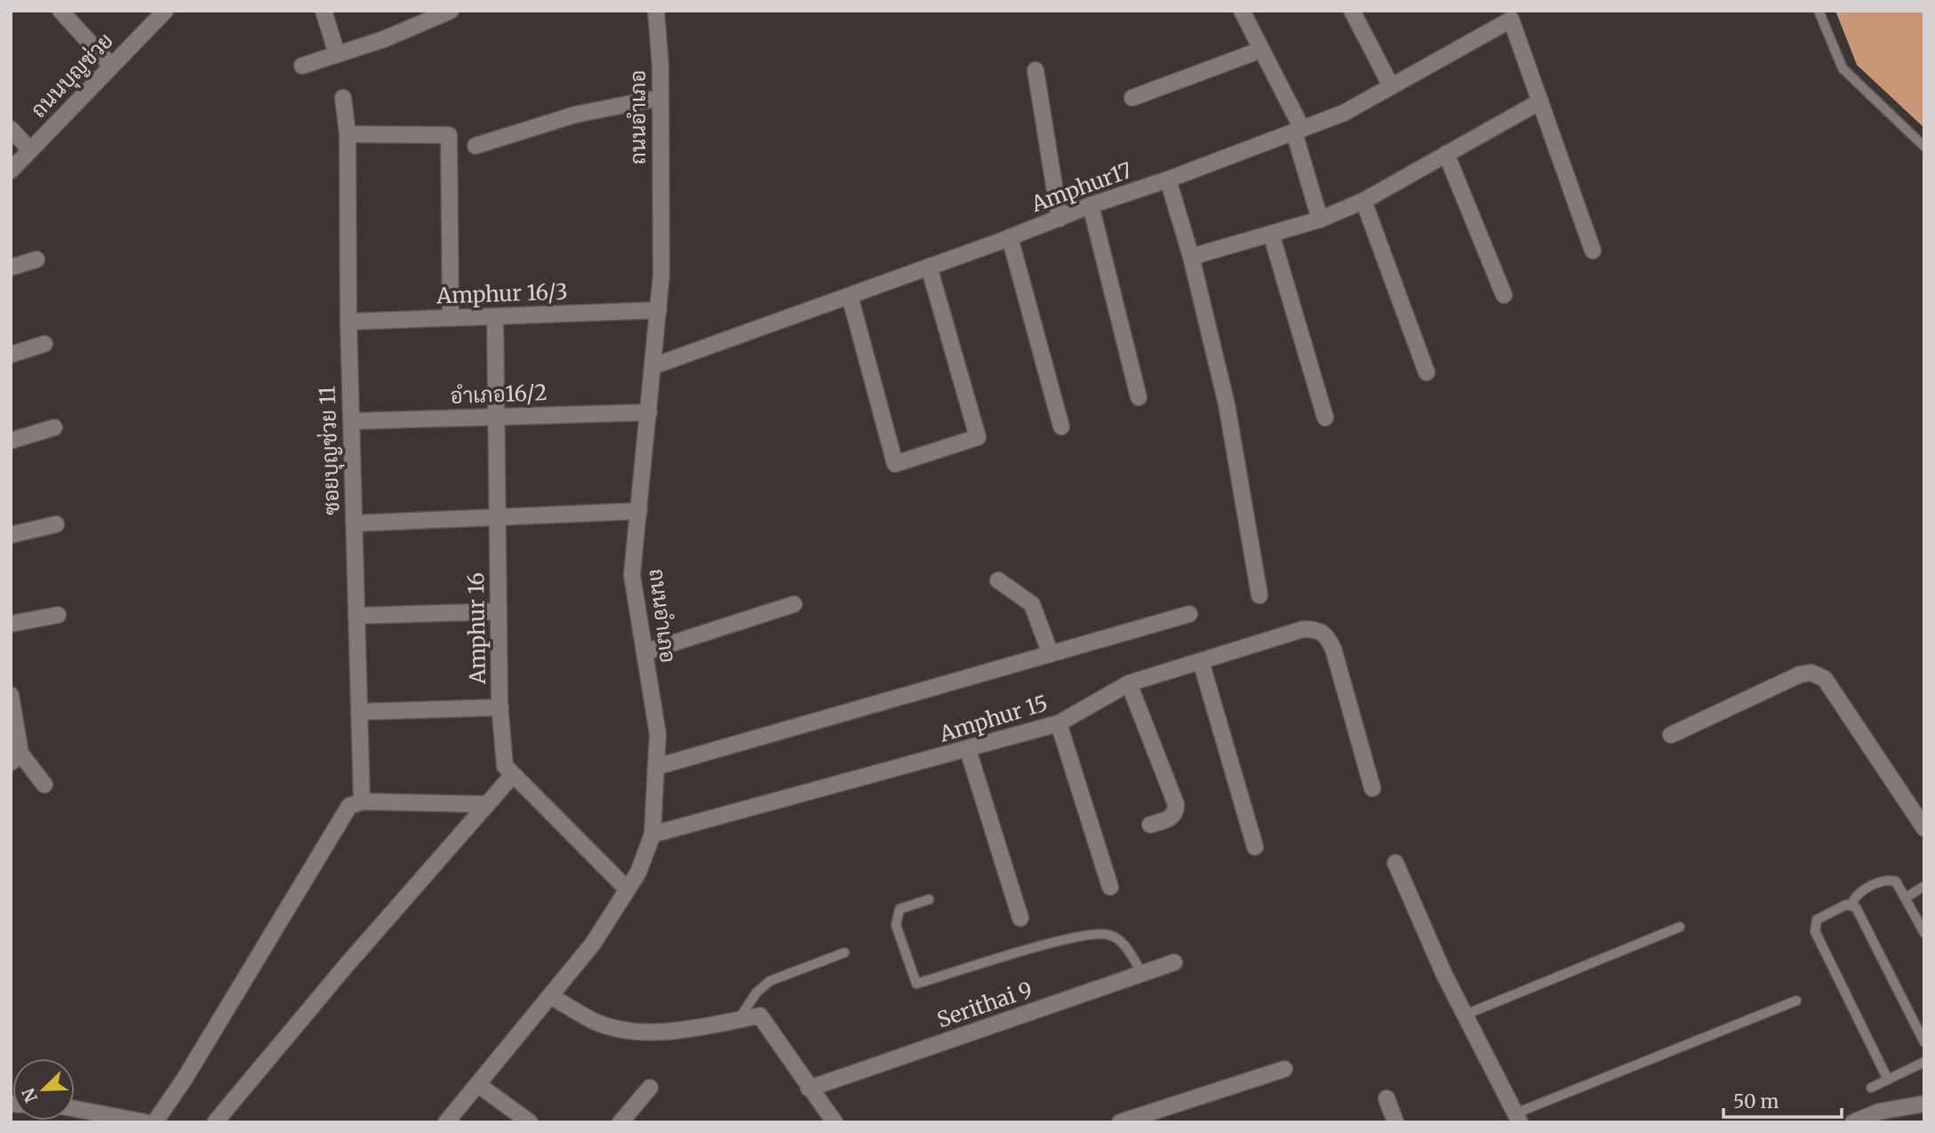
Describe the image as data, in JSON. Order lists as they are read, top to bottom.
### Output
{
  "streets": {
    "street": [
      "ถนนบุญช่วย",
      "ถนนอำเภอ",
      "Amphur17",
      "Amphur 16/3",
      "อำเภอ16/2",
      "ซอยบุญช่วย 11",
      "Amphur 16",
      "Amphur 15",
      "Serithai 9"
    ]
  },
  "crossings": [
    ["ถนนอำเภอ", "Amphur17"],
    ["ถนนอำเภอ", "Amphur 16/3"],
    ["ถนนอำเภอ", "อำเภอ16/2"],
    ["ถนนอำเภอ", "Amphur 16"],
    ["ถนนอำเภอ", "Amphur 15"],
    ["Amphur 16/3", "ซอยบุญช่วย 11"],
    ["Amphur 16/3", "Amphur 16"],
    ["อำเภอ16/2", "ซอยบุญช่วย 11"],
    ["อำเภอ16/2", "Amphur 16"]
  ],
  "scale_bar": "50 m",
  "north": "bottom left"
}
